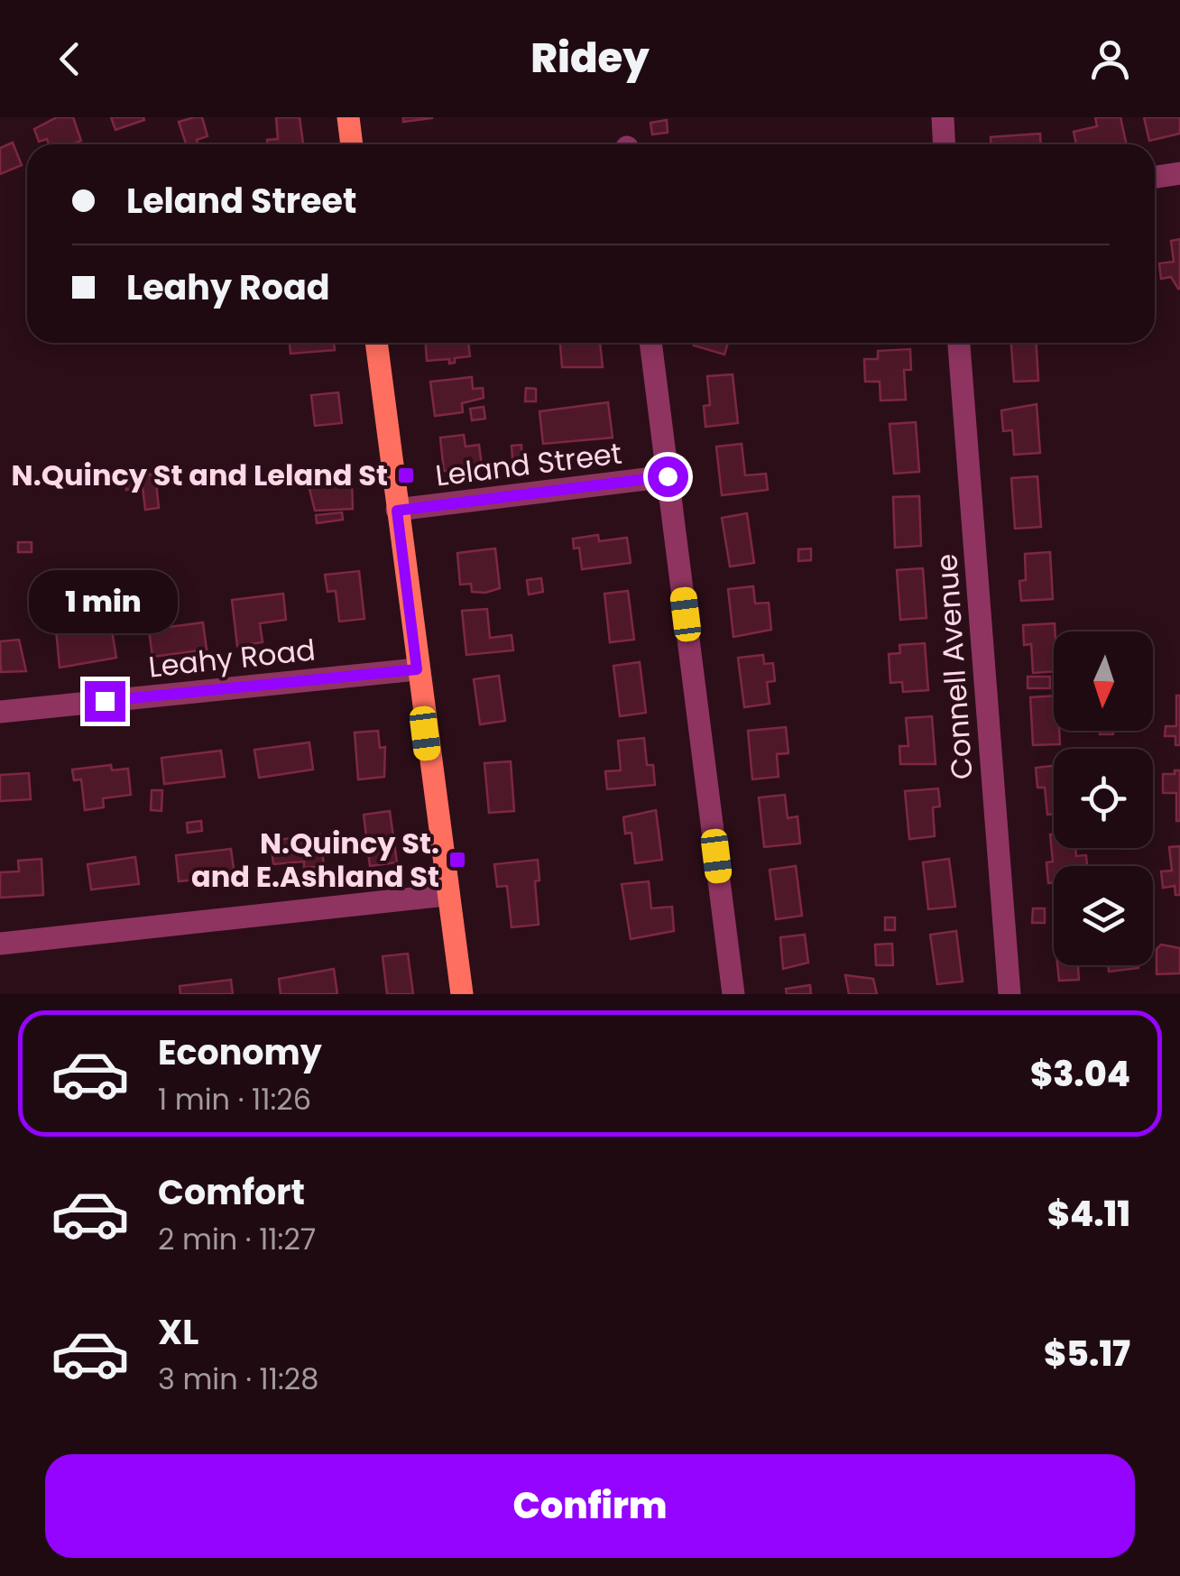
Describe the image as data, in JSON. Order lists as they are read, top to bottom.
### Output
{
  "streets": {
    "street": ["Leland Street", "Leahy Road", "Connell Avenue"]
  },
  "places": {
    "transit": ["N.Quincy St and Leland St", "N.Quincy St. and E.Ashland St"]
  },
  "north": "bottom",
  "page": {
    "header": "Ridey",
    "banner": ["Leland Street", "Leahy Road"],
    "bubble": "1 min",
    "list": [
      {
        "name": "Economy",
        "note": "1 min · 11:26",
        "value": "$3.04"
      },
      {
        "name": "Comfort",
        "note": "2 min · 11:27",
        "value": "$4.11"
      },
      {
        "name": "XL",
        "note": "3 min · 11:28",
        "value": "$5.17"
      }
    ],
    "buttons": "Confirm"
  }
}
